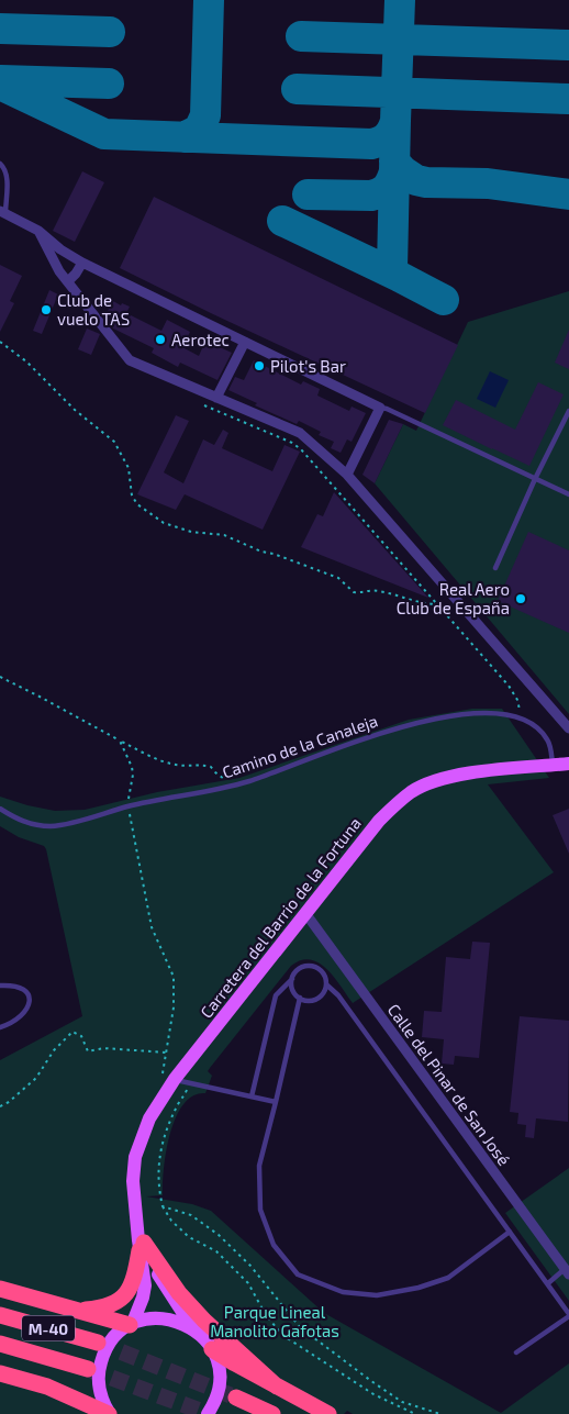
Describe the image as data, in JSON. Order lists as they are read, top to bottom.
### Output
{
  "streets": {
    "highway": ["M-40"],
    "main road": ["Carretera del Barrio de la Fortuna"],
    "street": ["Calle del Pinar de San José"],
    "lane": ["Camino de la Canaleja"]
  },
  "crossings": [
    ["Camino de la Canaleja", "Carretera del Barrio de la Fortuna"],
    ["Carretera del Barrio de la Fortuna", "Calle del Pinar de San José"]
  ],
  "parks": ["Parque Lineal Manolito Gafotas"],
  "places": [
    "Club de vuelo TAS",
    "Aerotec",
    "Pilot's Bar",
    "Real Aero Club de España"
  ]
}
